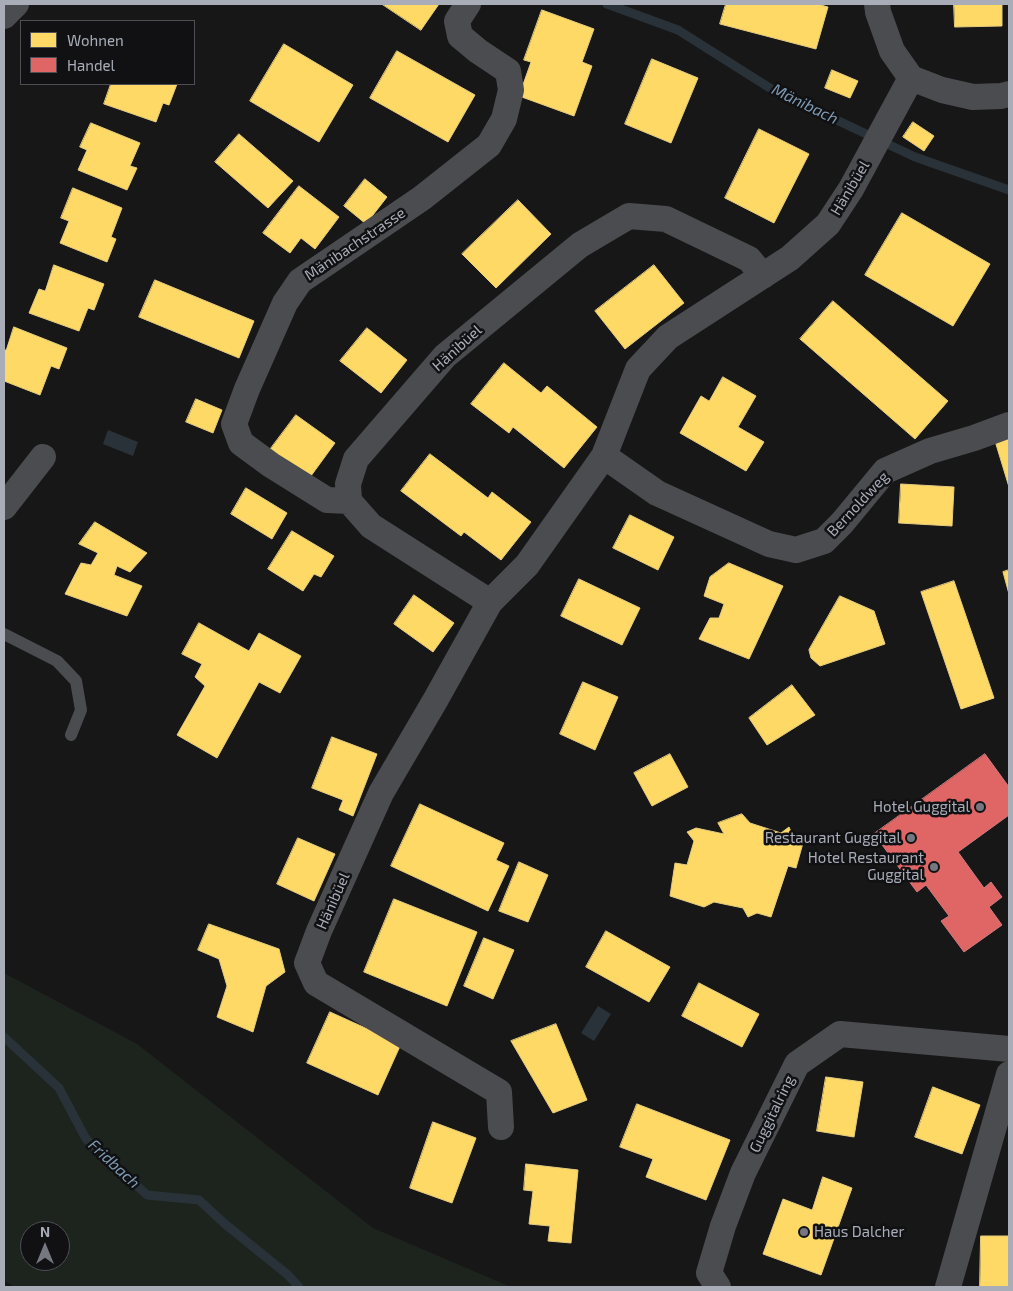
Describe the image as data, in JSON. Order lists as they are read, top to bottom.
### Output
{
  "streets": {
    "street": [
      "Hänibüel",
      "Mänibachstrasse",
      "Bernoldweg",
      "Guggitalring"
    ]
  },
  "crossings": [
    ["Hänibüel", "Mänibachstrasse"],
    ["Hänibüel", "Bernoldweg"]
  ],
  "water": ["Mänibach", "Fridbach"],
  "places": [
    "Hotel Guggital",
    "Restaurant Guggital",
    "Hotel Restaurant Guggital",
    "Haus Dalcher"
  ],
  "legend": ["Wohnen", "Handel"],
  "north": "top"
}
